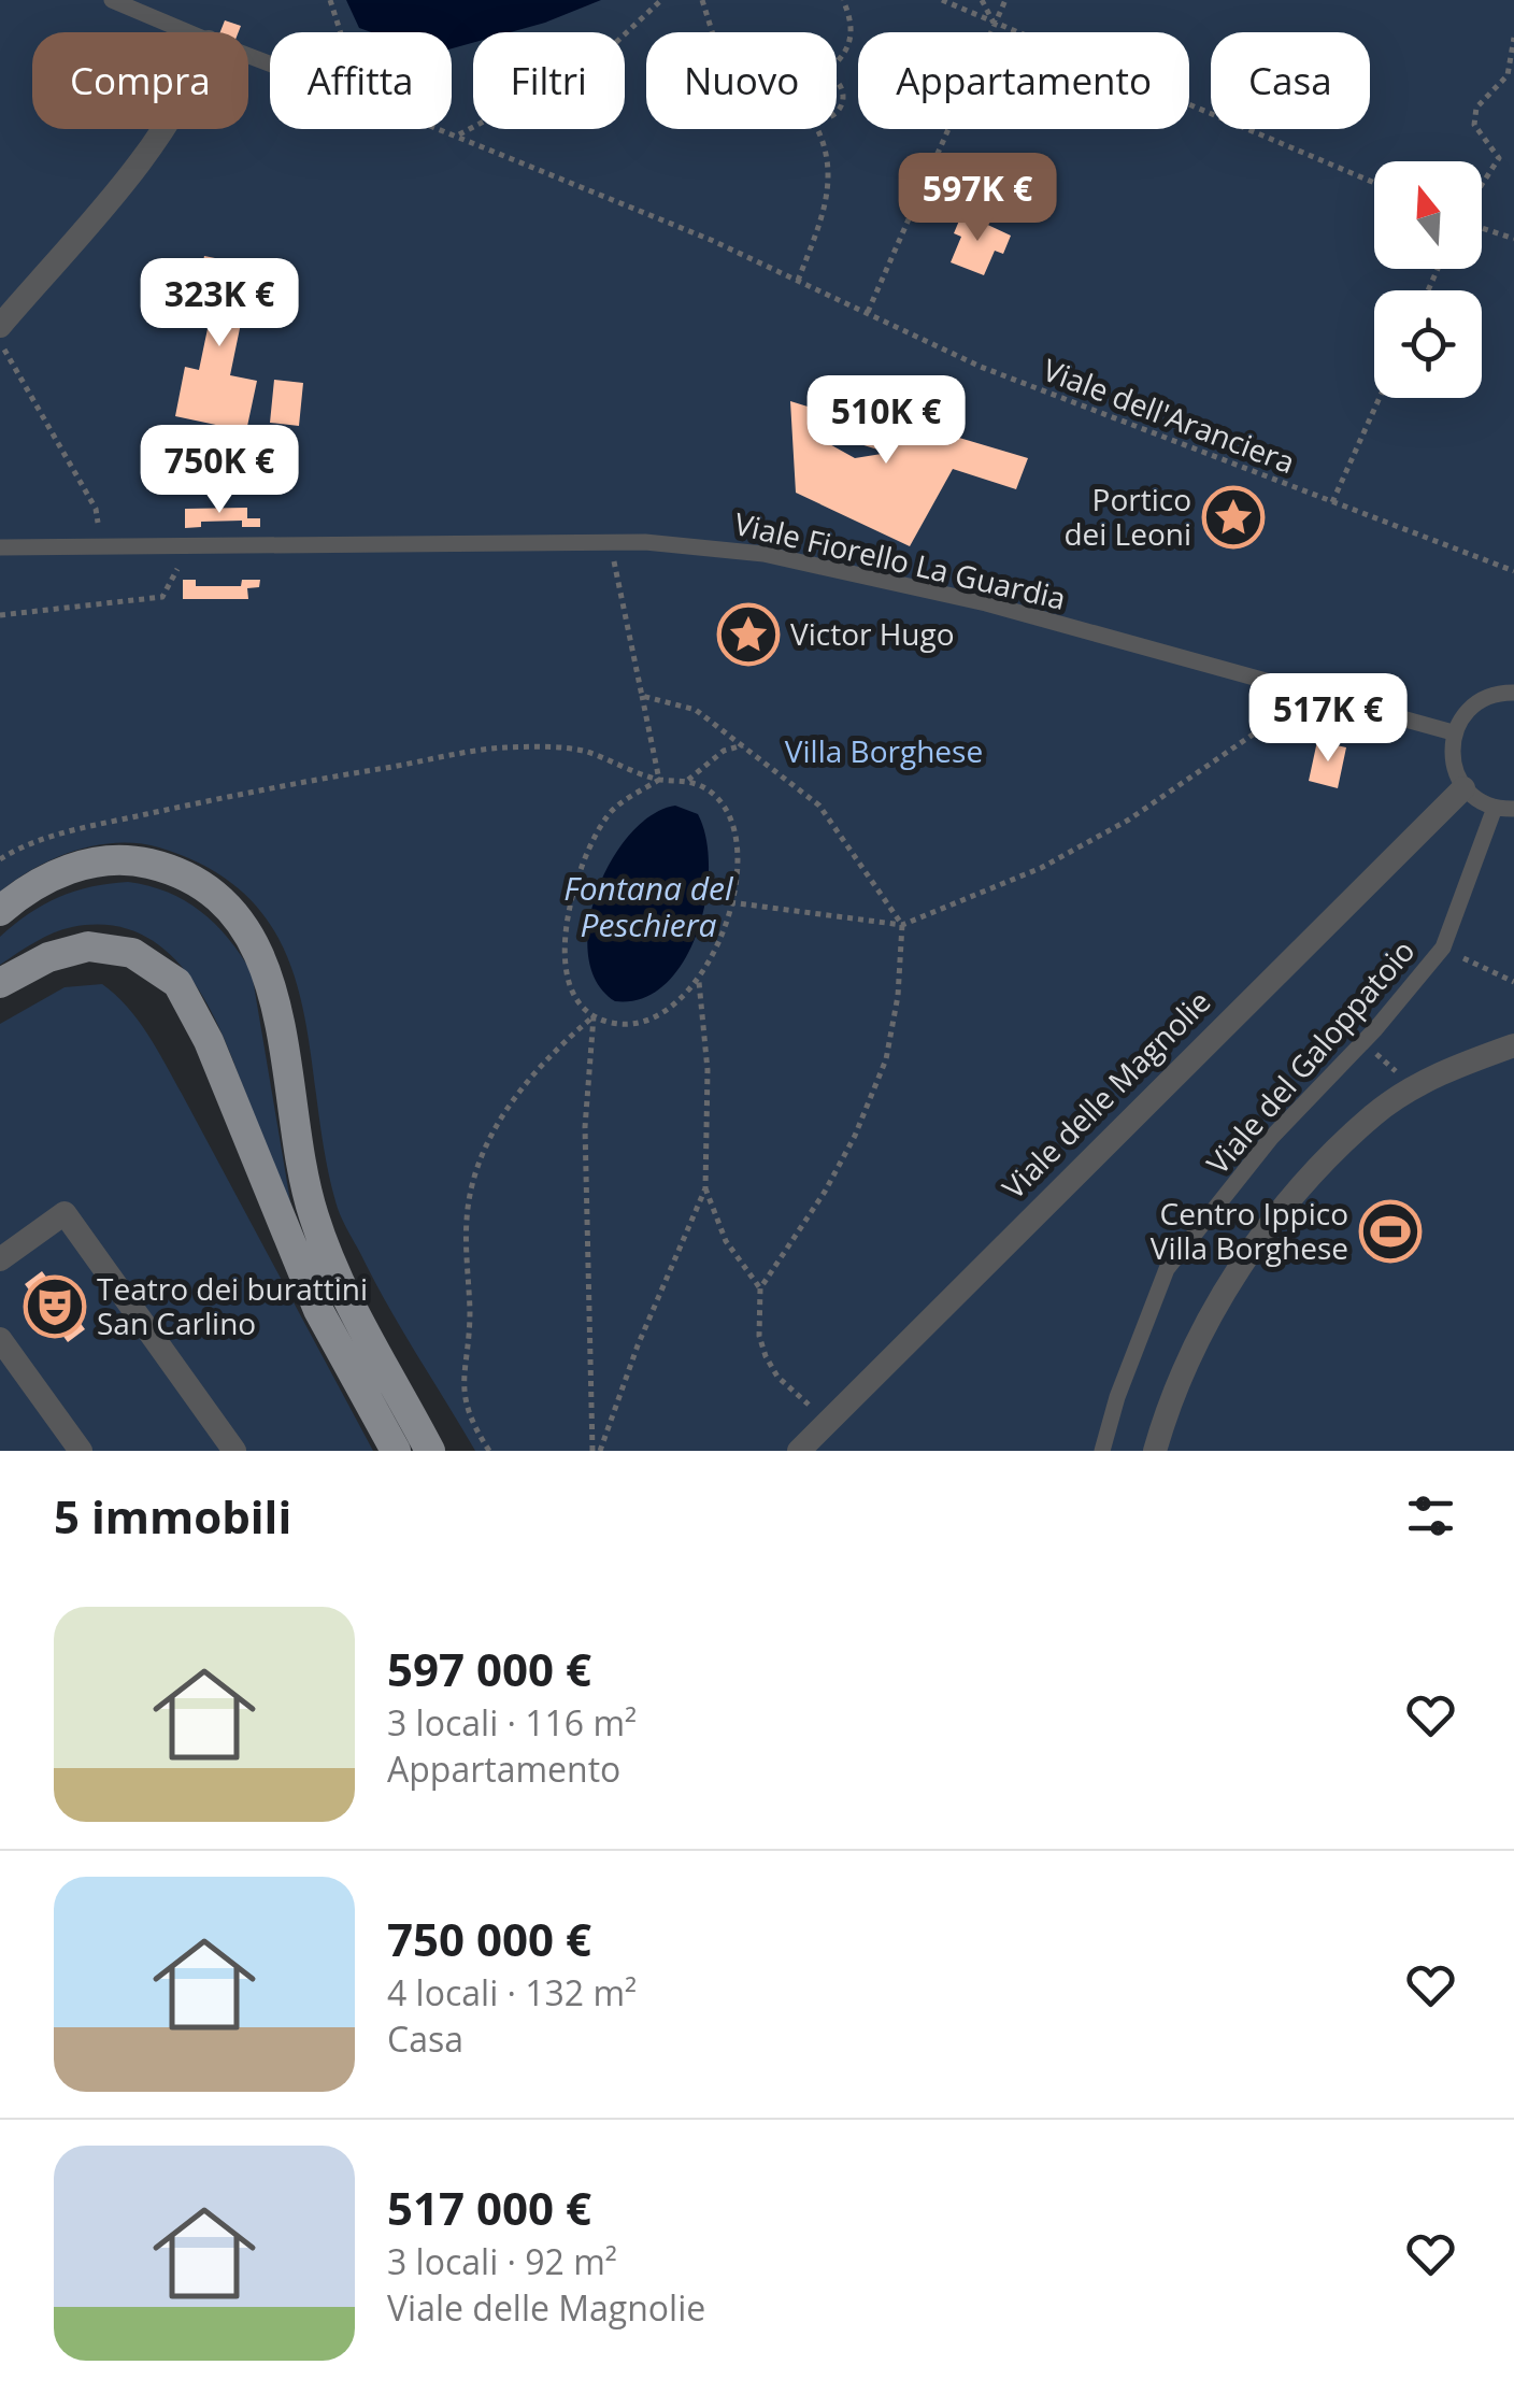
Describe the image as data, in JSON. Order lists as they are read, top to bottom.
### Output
{
  "streets": {
    "street": ["Viale delle Magnolie"],
    "lane": ["Viale Fiorello La Guardia", "Viale del Galoppatoio"],
    "path": ["Viale dell'Aranciera"]
  },
  "water": ["Fontana del Peschiera"],
  "parks": ["Villa Borghese"],
  "places": {
    "place": ["Portico dei Leoni", "Victor Hugo"],
    "sports": ["Centro Ippico Villa Borghese"],
    "theatre": ["Teatro dei burattini San Carlino"]
  },
  "north": "top",
  "page": {
    "chip": [
      "Compra",
      "Affitta",
      "Filtri",
      "Nuovo",
      "Appartamento",
      "Casa"
    ],
    "price": [
      "597K €",
      "323K €",
      "510K €",
      "750K €",
      "517K €"
    ],
    "heading": "5 immobili",
    "list": [
      {
        "name": "597 000 €",
        "note": "3 locali · 116 m² · Appartamento"
      },
      {
        "name": "750 000 €",
        "note": "4 locali · 132 m² · Casa"
      },
      {
        "name": "517 000 €",
        "note": "3 locali · 92 m² · Viale delle Magnolie"
      }
    ]
  }
}
